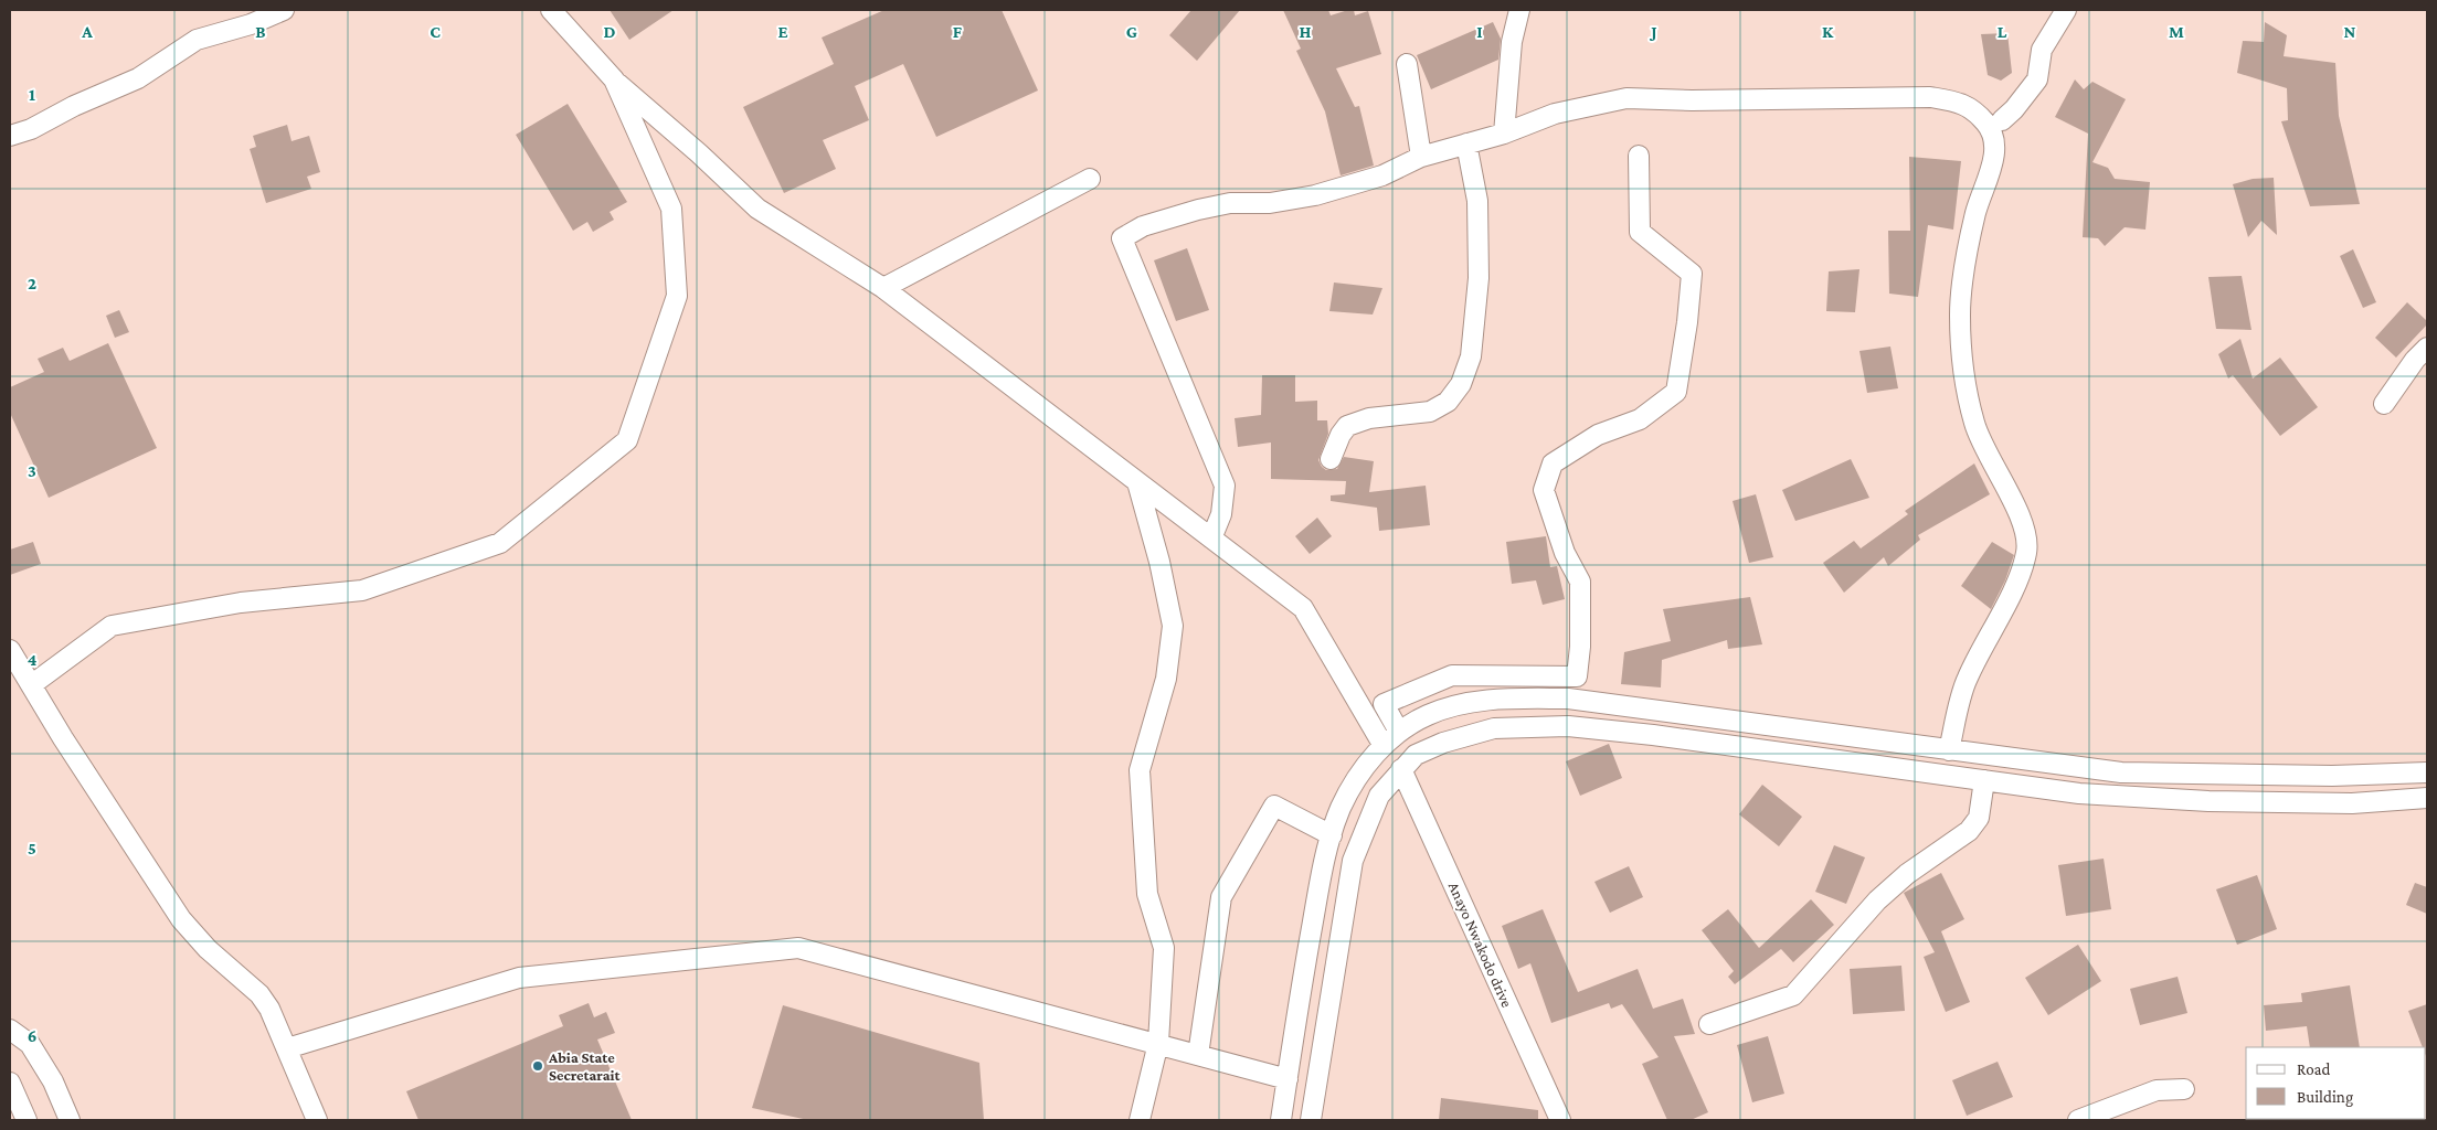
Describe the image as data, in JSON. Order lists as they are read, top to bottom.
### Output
{
  "streets": {
    "street": ["Anayo Nwakodo drive"]
  },
  "places": ["Abia State Secretarait"],
  "legend": ["Road", "Building"],
  "grid": {
    "columns": [
      "A",
      "B",
      "C",
      "D",
      "E",
      "F",
      "G",
      "H",
      "I",
      "J",
      "K",
      "L",
      "M",
      "N"
    ],
    "rows": [
      "1",
      "2",
      "3",
      "4",
      "5",
      "6"
    ]
  }
}
